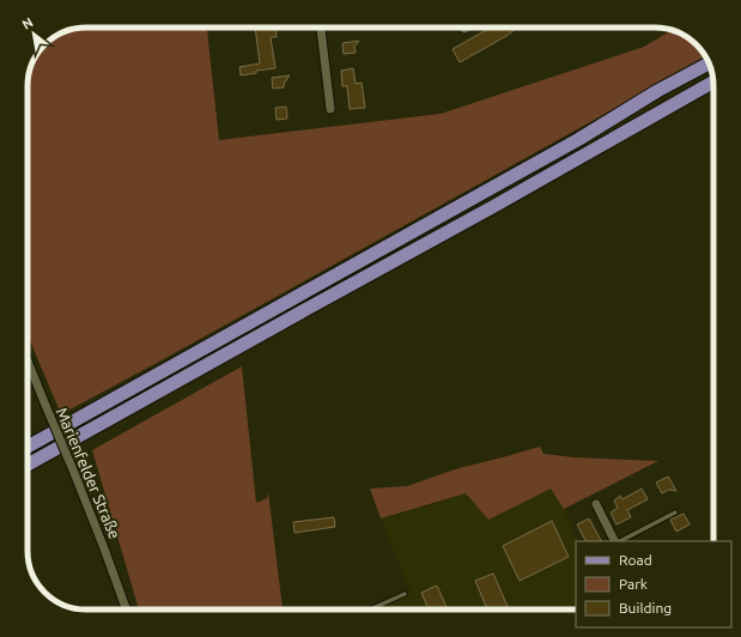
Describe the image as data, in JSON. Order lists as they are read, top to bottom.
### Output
{
  "streets": {
    "street": ["Marienfelder Straße"]
  },
  "legend": ["Road", "Park", "Building"],
  "north": "top left"
}
